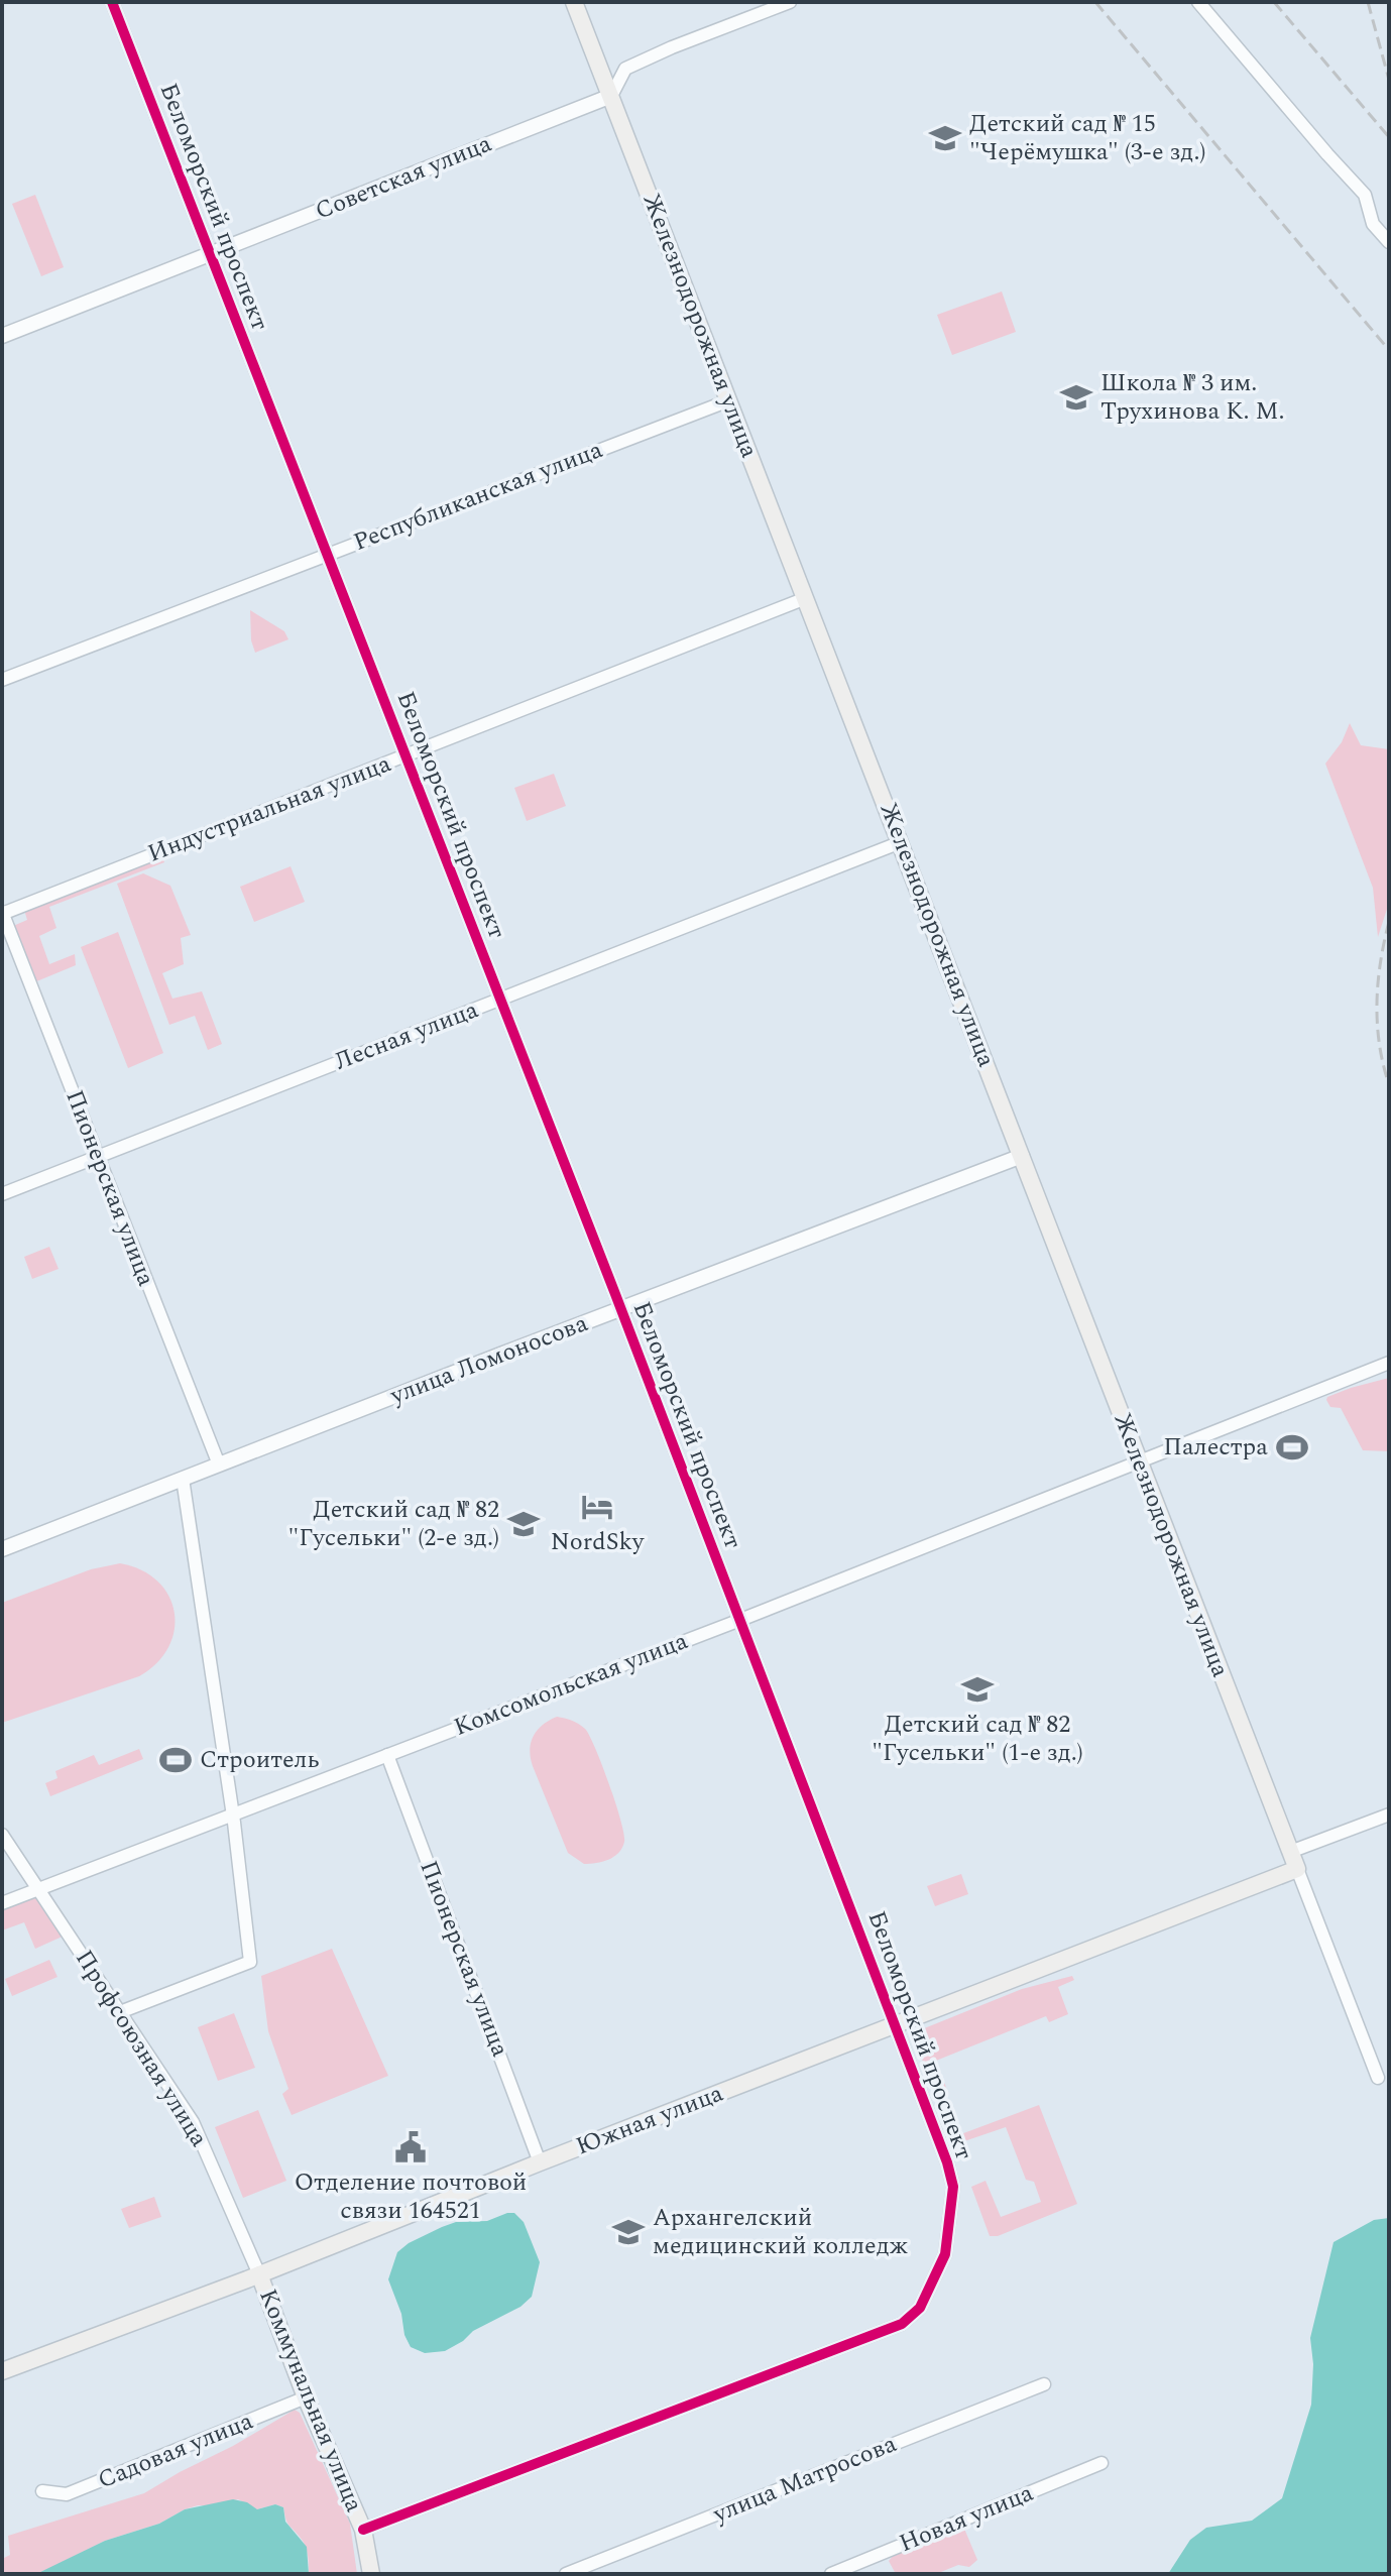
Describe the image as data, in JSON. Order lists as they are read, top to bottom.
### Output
{
  "streets": {
    "main road": ["Железнодорожная улица", "Южная улица", "Коммунальная улица"],
    "street": [
      "Советская улица",
      "Беломорский проспект",
      "Республиканская улица",
      "Индустриальная улица",
      "Лесная улица",
      "Пионерская улица",
      "улица Ломоносова",
      "Комсомольская улица",
      "Профсоюзная улица",
      "Садовая улица",
      "улица Матросова",
      "Новая улица"
    ]
  },
  "crossings": [
    ["Советская улица", "Беломорский проспект"],
    ["Советская улица", "Железнодорожная улица"],
    ["Беломорский проспект", "Республиканская улица"],
    ["Беломорский проспект", "Индустриальная улица"],
    ["Беломорский проспект", "Лесная улица"],
    ["Беломорский проспект", "улица Ломоносова"],
    ["Беломорский проспект", "Комсомольская улица"],
    ["Беломорский проспект", "Южная улица"],
    ["Беломорский проспект", "Коммунальная улица"],
    ["Железнодорожная улица", "Республиканская улица"],
    ["Железнодорожная улица", "Индустриальная улица"],
    ["Железнодорожная улица", "Лесная улица"],
    ["Железнодорожная улица", "улица Ломоносова"],
    ["Железнодорожная улица", "Комсомольская улица"],
    ["Железнодорожная улица", "Южная улица"],
    ["Индустриальная улица", "Пионерская улица"],
    ["Лесная улица", "Пионерская улица"],
    ["Пионерская улица", "улица Ломоносова"],
    ["Пионерская улица", "Комсомольская улица"],
    ["Пионерская улица", "Южная улица"],
    ["Комсомольская улица", "Профсоюзная улица"],
    ["Профсоюзная улица", "Южная улица"],
    ["Профсоюзная улица", "Коммунальная улица"],
    ["Южная улица", "Коммунальная улица"],
    ["Коммунальная улица", "Садовая улица"]
  ],
  "places": {
    "school or university": [
      "Детский сад № 15 \"Черёмушка\" (3-е зд.)",
      "Школа № 3 им. Трухинова К. М.",
      "Детский сад № 82 \"Гусельки\" (2-е зд.)",
      "Детский сад № 82 \"Гусельки\" (1-е зд.)",
      "Архангелский медицинский колледж"
    ],
    "sports": ["Палестра", "Строитель"],
    "hotel": ["NordSky"],
    "public building": ["Отделение почтовой связи 164521"]
  }
}
